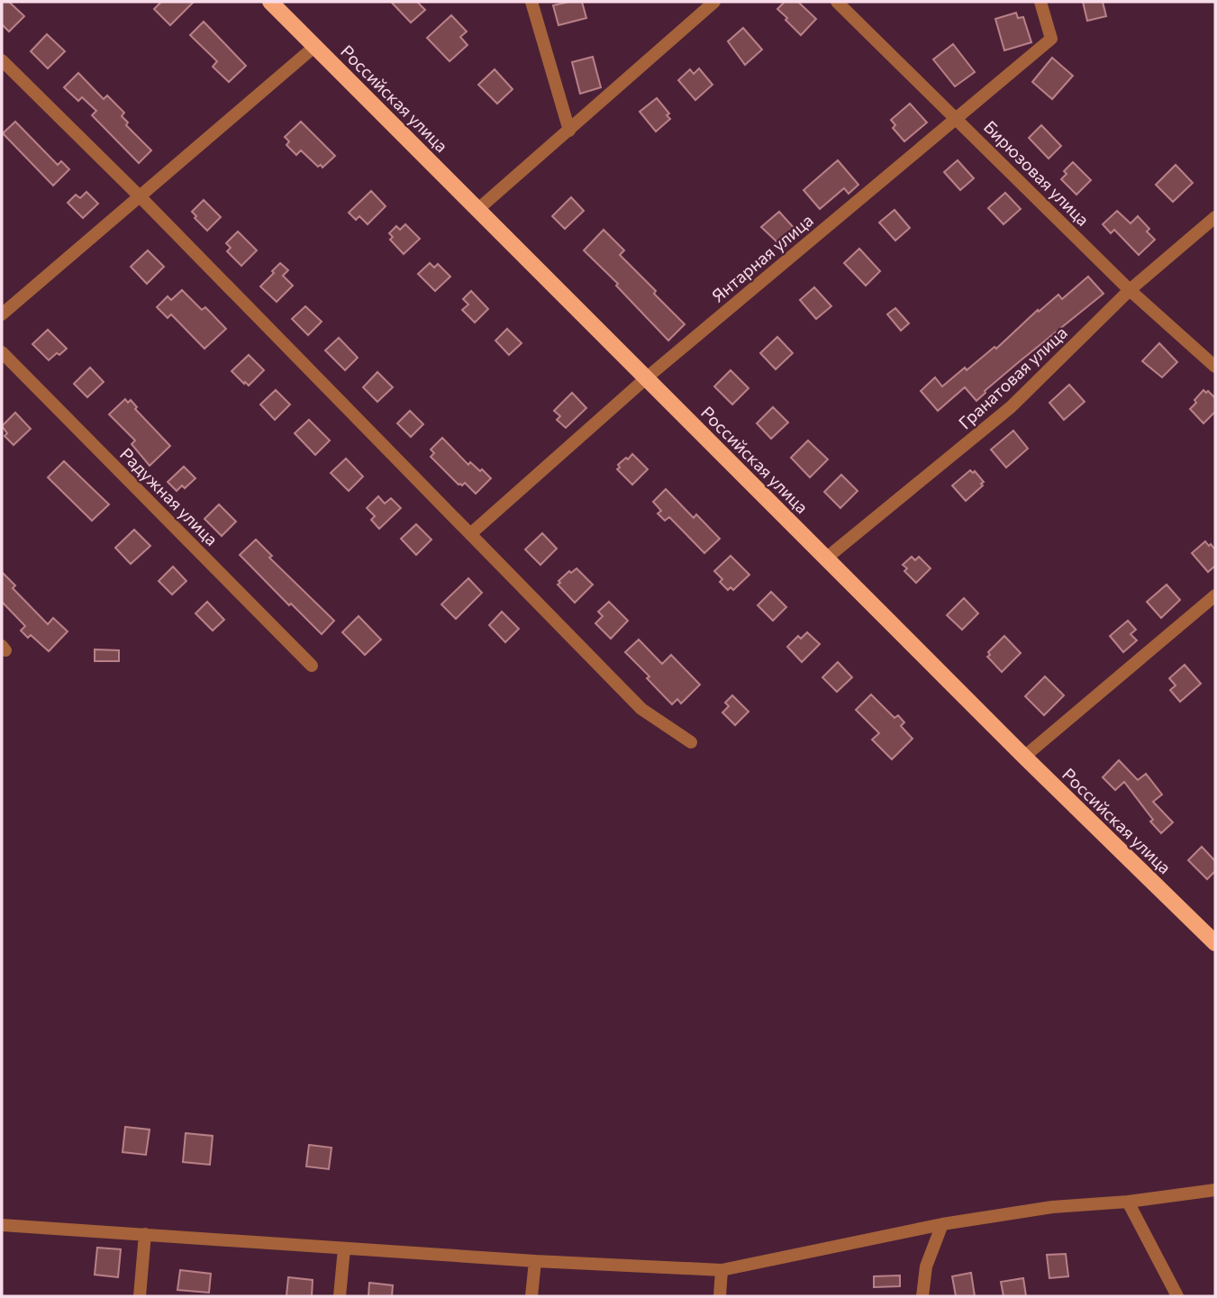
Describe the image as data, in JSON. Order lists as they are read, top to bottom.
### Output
{
  "streets": {
    "main road": ["Российская улица"],
    "street": [
      "Бирюзовая улица",
      "Янтарная улица",
      "Гранатовая улица",
      "Радужная улица"
    ]
  },
  "crossings": [
    ["Российская улица", "Янтарная улица"],
    ["Российская улица", "Гранатовая улица"],
    ["Бирюзовая улица", "Янтарная улица"],
    ["Бирюзовая улица", "Гранатовая улица"]
  ]
}
